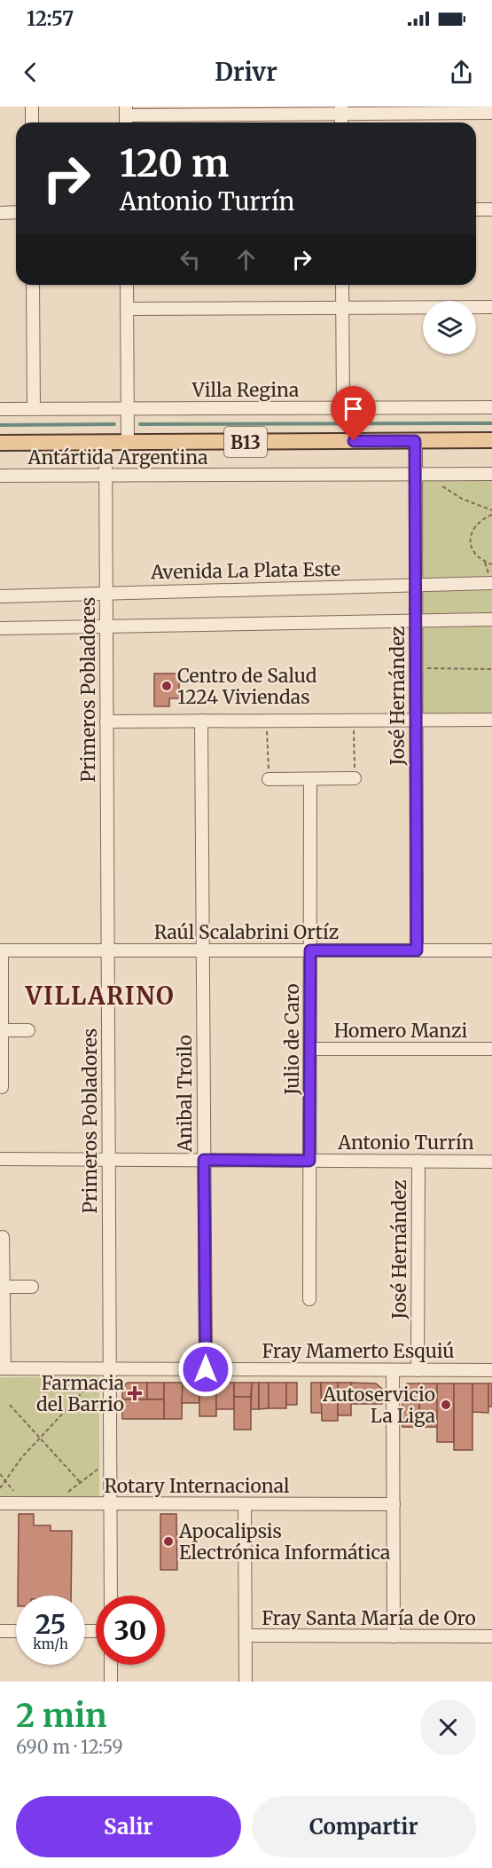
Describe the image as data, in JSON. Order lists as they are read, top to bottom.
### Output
{
  "streets": {
    "main road": ["B13"],
    "street": [
      "Villa Regina",
      "Antártida Argentina",
      "Avenida La Plata Este",
      "Primeros Pobladores",
      "José Hernández",
      "Raúl Scalabrini Ortíz",
      "Homero Manzi",
      "Julio de Caro",
      "Anibal Troilo",
      "Antonio Turrín",
      "Fray Mamerto Esquiú",
      "Rotary Internacional",
      "Fray Santa María de Oro"
    ]
  },
  "crossings": [
    ["B13", "Primeros Pobladores"],
    ["B13", "José Hernández"],
    ["Antártida Argentina", "Primeros Pobladores"],
    ["Antártida Argentina", "José Hernández"],
    ["Avenida La Plata Este", "Primeros Pobladores"],
    ["Avenida La Plata Este", "José Hernández"],
    ["Primeros Pobladores", "Raúl Scalabrini Ortíz"],
    ["Primeros Pobladores", "Antonio Turrín"],
    ["Primeros Pobladores", "Fray Mamerto Esquiú"],
    ["Primeros Pobladores", "Rotary Internacional"],
    ["José Hernández", "Raúl Scalabrini Ortíz"],
    ["José Hernández", "Antonio Turrín"],
    ["José Hernández", "Fray Mamerto Esquiú"],
    ["Raúl Scalabrini Ortíz", "Julio de Caro"],
    ["Raúl Scalabrini Ortíz", "Anibal Troilo"],
    ["Homero Manzi", "Julio de Caro"],
    ["Julio de Caro", "Antonio Turrín"],
    ["Anibal Troilo", "Antonio Turrín"],
    ["Anibal Troilo", "Fray Mamerto Esquiú"]
  ],
  "districts": ["VILLARINO"],
  "places": {
    "other": ["Centro de Salud 1224 Viviendas", "Autoservicio La Liga", "Apocalipsis Electrónica Informática"],
    "health": ["Farmacia del Barrio"]
  },
  "page": {
    "status": "12:57",
    "header": "Drivr",
    "turn": ["120 m", "Antonio Turrín"],
    "speed": "25 km/h",
    "limit": "30",
    "heading": ["2 min", "690 m · 12:59"],
    "buttons": ["Salir", "Compartir"]
  }
}
